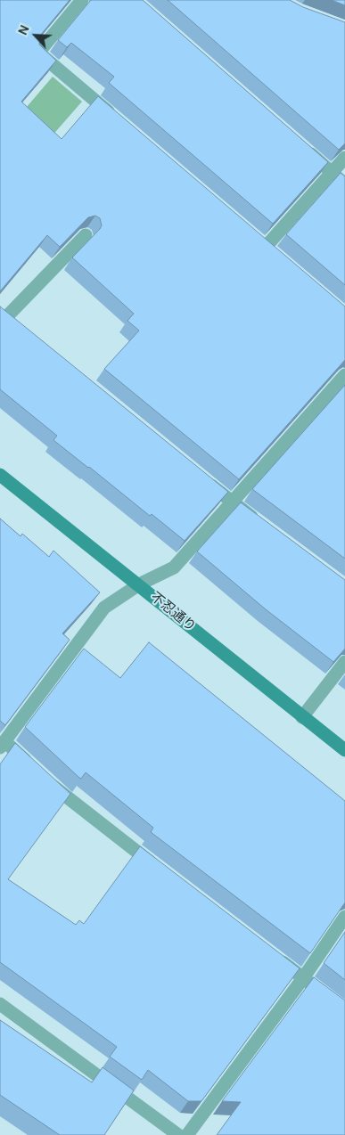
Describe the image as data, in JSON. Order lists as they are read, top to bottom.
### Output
{
  "streets": {
    "main road": ["不忍通り"]
  },
  "north": "top left"
}
